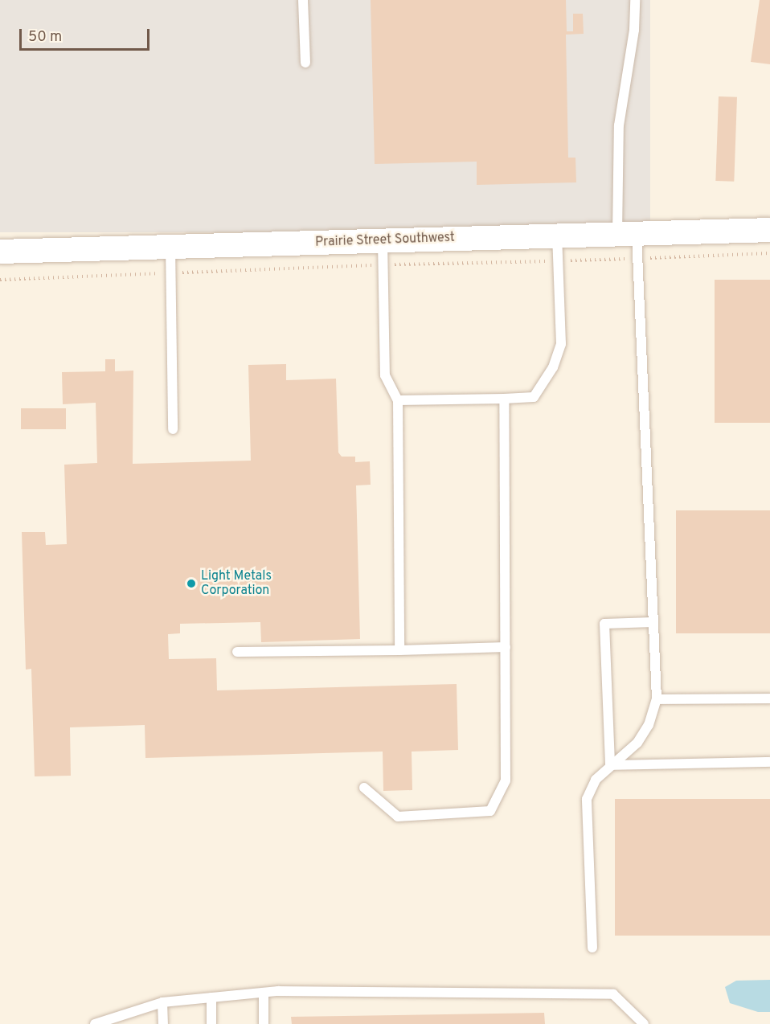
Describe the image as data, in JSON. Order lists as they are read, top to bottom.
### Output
{
  "streets": {
    "street": ["Prairie Street Southwest"]
  },
  "places": ["Light Metals Corporation"],
  "scale_bar": "50 m"
}
